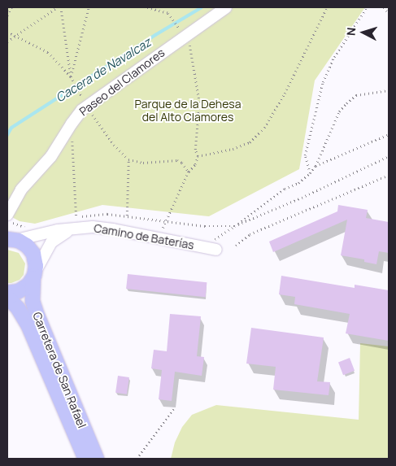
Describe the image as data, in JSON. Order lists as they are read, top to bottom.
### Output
{
  "streets": {
    "main road": ["Carretera de San Rafael"],
    "street": ["Paseo del Clamores", "Camino de Baterías"]
  },
  "crossings": [
    ["Camino de Baterías", "Carretera de San Rafael"]
  ],
  "water": ["Cacera de Navalcaz"],
  "parks": ["Parque de la Dehesa del Alto Clamores"],
  "north": "left"
}
